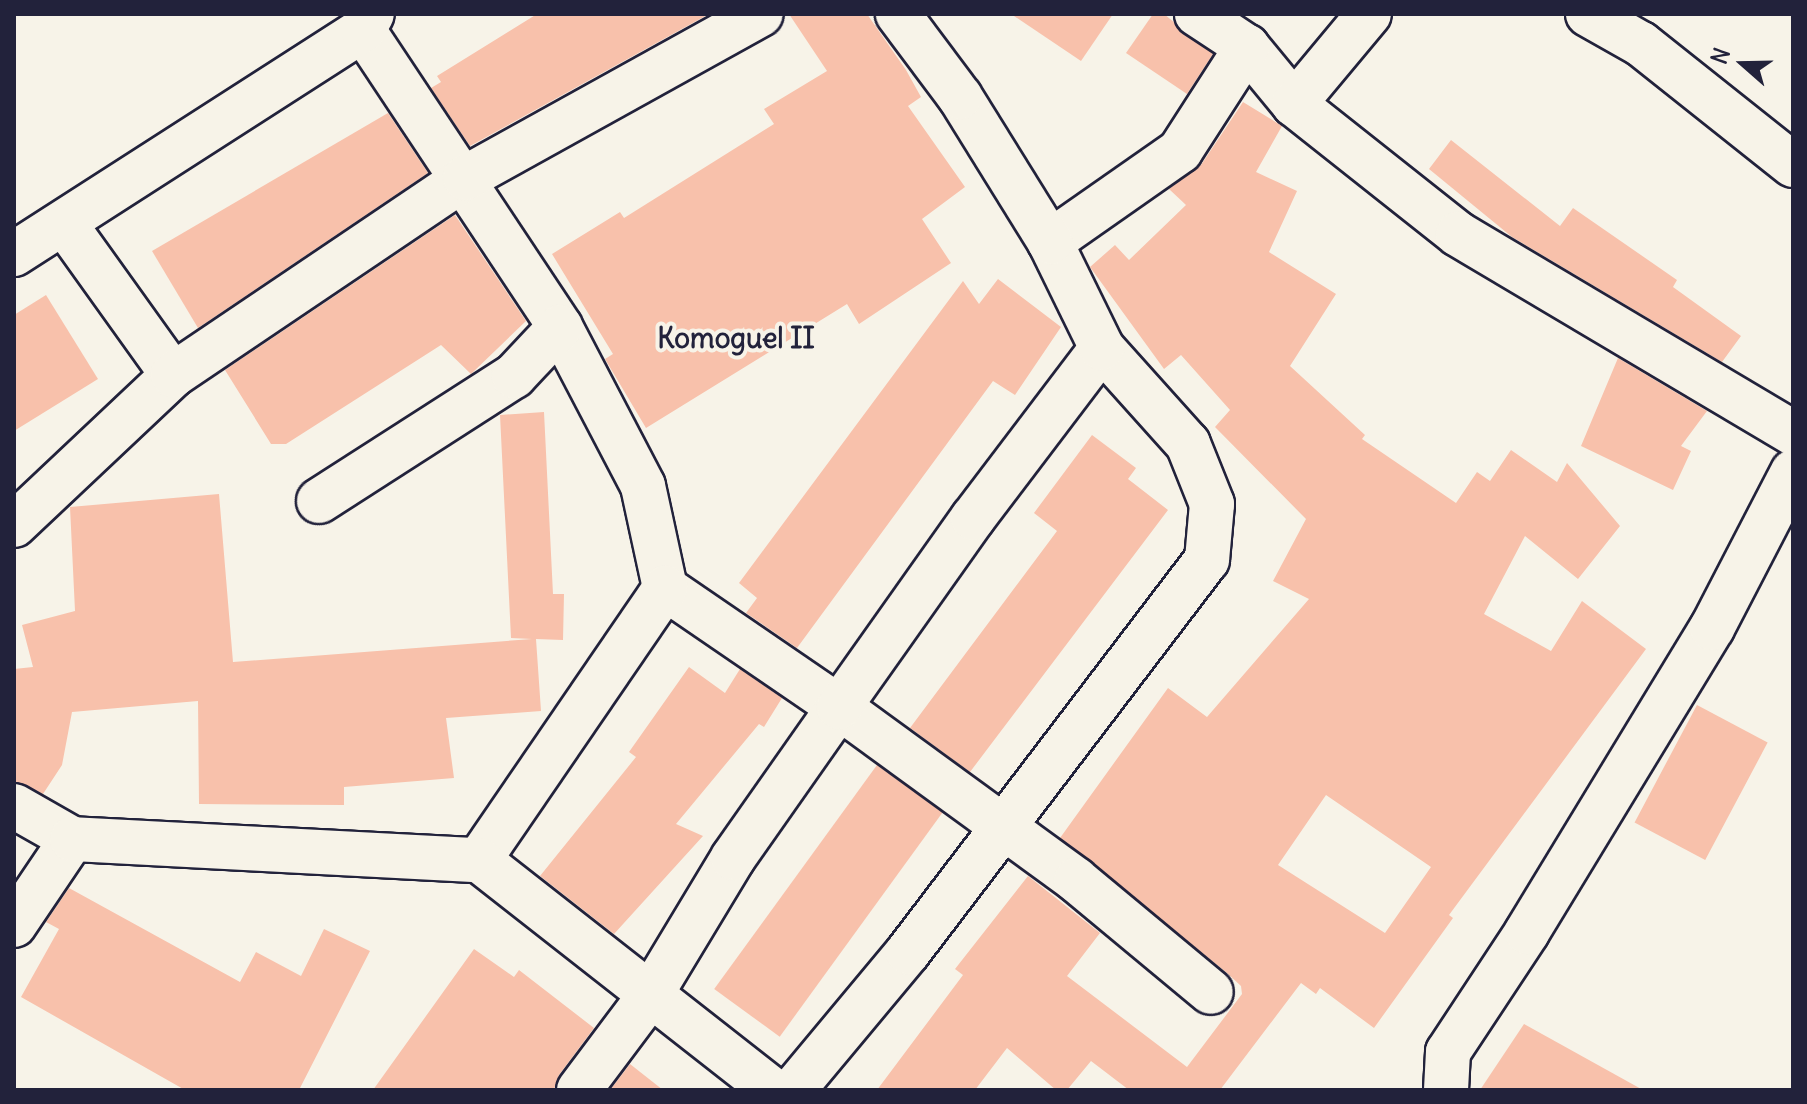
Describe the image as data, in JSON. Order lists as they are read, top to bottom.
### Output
{
  "districts": ["Komoguel II"],
  "north": "left"
}
